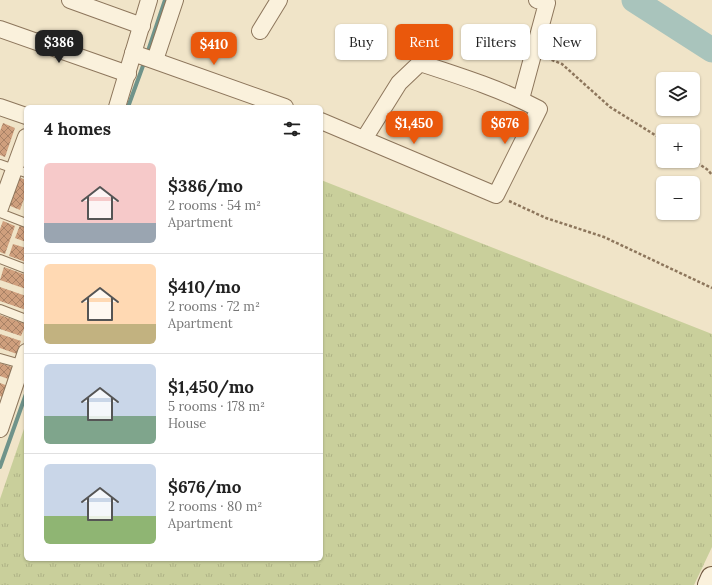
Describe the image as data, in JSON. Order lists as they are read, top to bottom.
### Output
{
  "page": {
    "chip": [
      "Buy",
      "Rent",
      "Filters",
      "New"
    ],
    "price": [
      "$386",
      "$410",
      "$1,450",
      "$676"
    ],
    "map_buttons": ["+", "−"],
    "heading": "4 homes",
    "list": [
      {
        "name": "$386/mo",
        "note": "2 rooms · 54 m² · Apartment"
      },
      {
        "name": "$410/mo",
        "note": "2 rooms · 72 m² · Apartment"
      },
      {
        "name": "$1,450/mo",
        "note": "5 rooms · 178 m² · House"
      },
      {
        "name": "$676/mo",
        "note": "2 rooms · 80 m² · Apartment"
      }
    ]
  }
}
